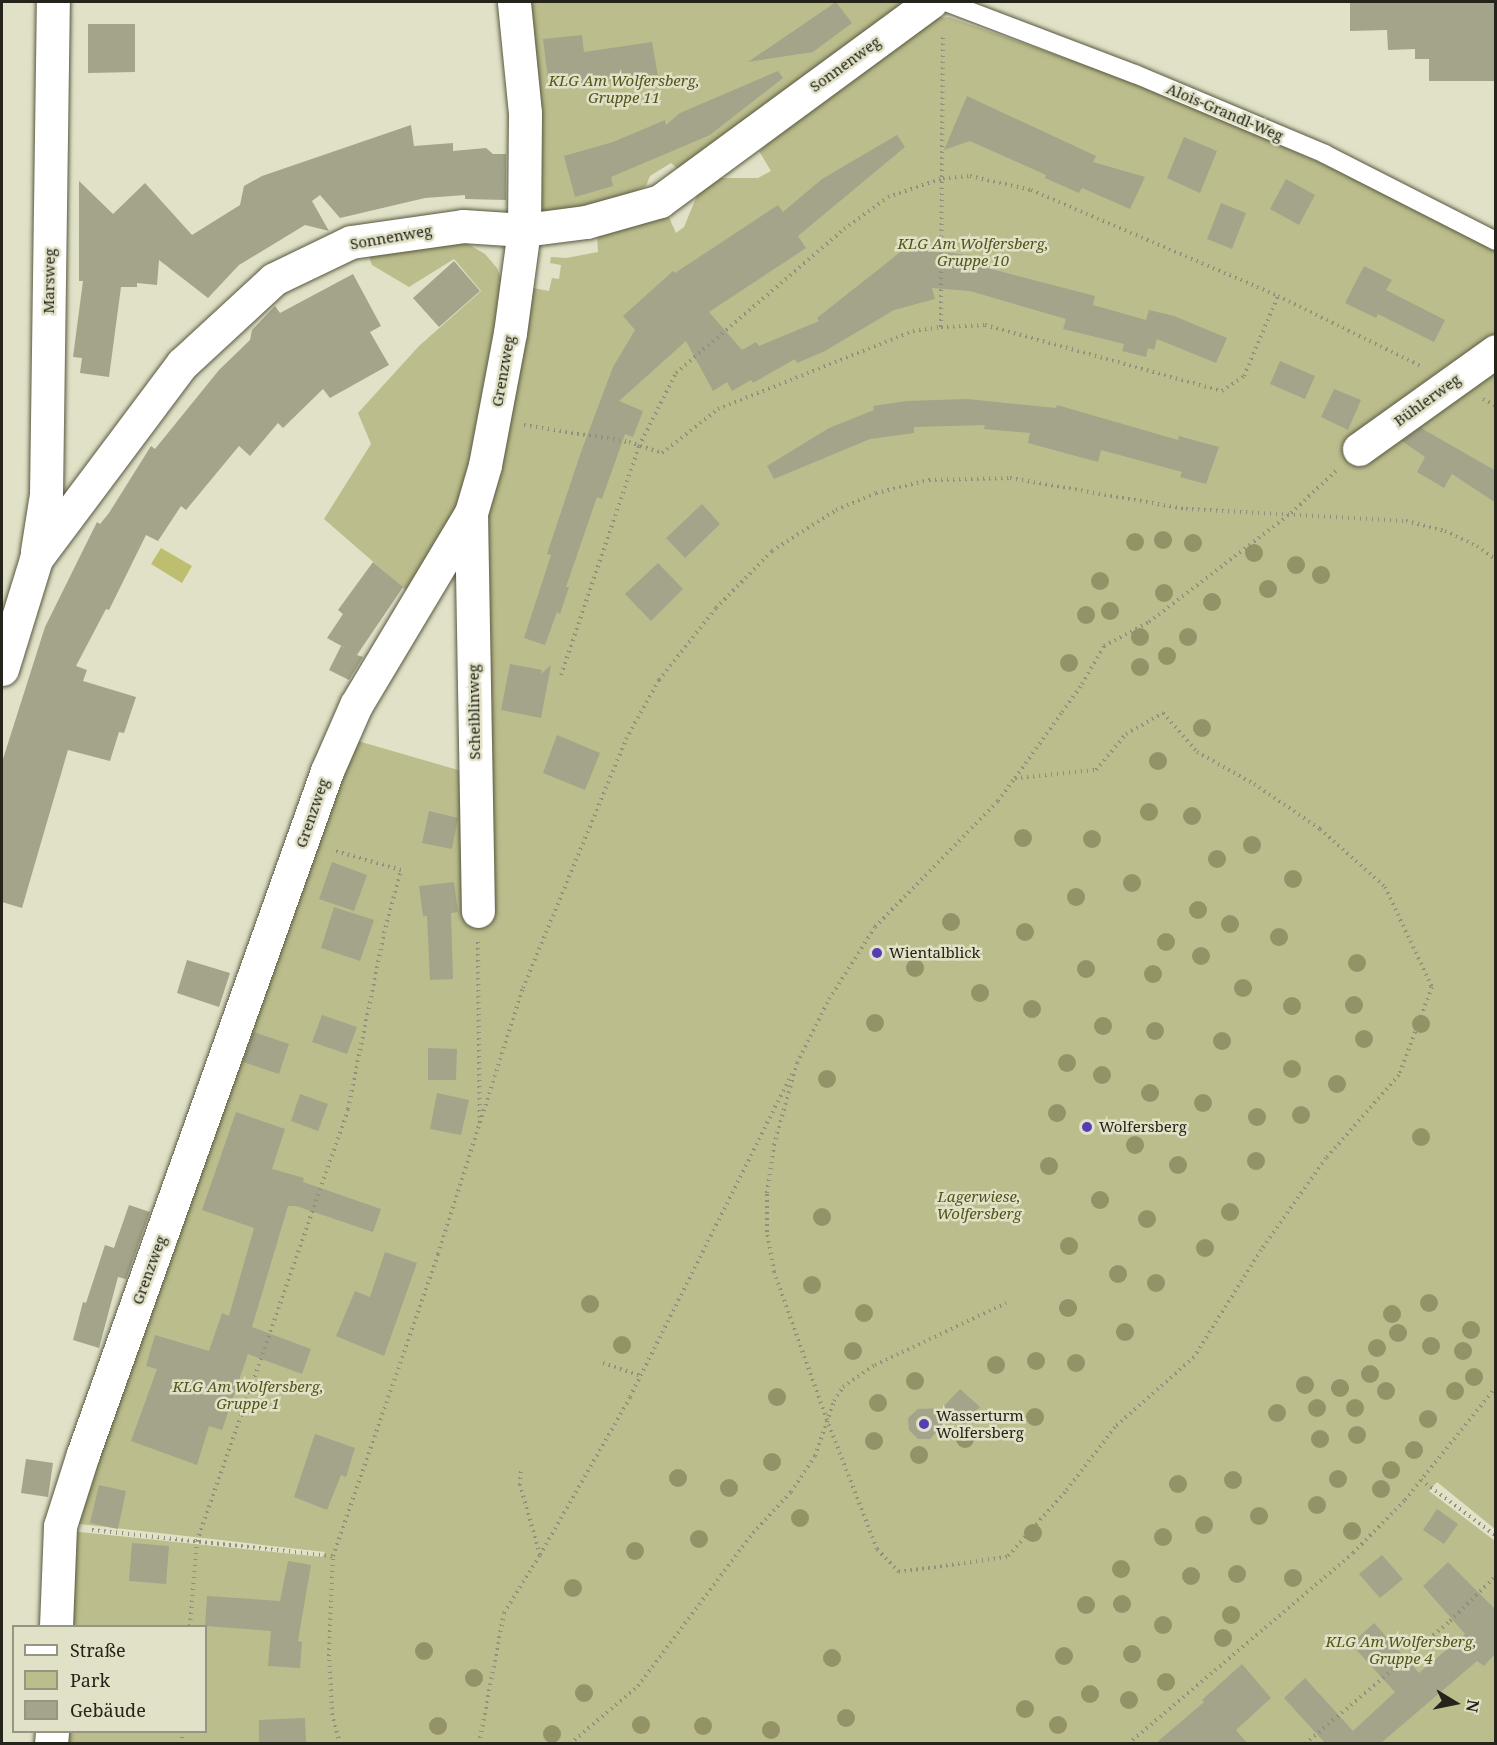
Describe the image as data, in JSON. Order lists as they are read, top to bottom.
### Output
{
  "streets": {
    "street": [
      "Sonnenweg",
      "Marsweg",
      "Grenzweg",
      "Bühlerweg",
      "Scheiblinweg"
    ],
    "lane": ["Alois-Grandl-Weg"]
  },
  "crossings": [
    ["Sonnenweg", "Marsweg"],
    ["Sonnenweg", "Grenzweg"],
    ["Grenzweg", "Scheiblinweg"]
  ],
  "parks": [
    "KLG Am Wolfersberg, Gruppe 11",
    "KLG Am Wolfersberg, Gruppe 10",
    "Lagerwiese, Wolfersberg",
    "KLG Am Wolfersberg, Gruppe 1",
    "KLG Am Wolfersberg, Gruppe 4"
  ],
  "places": ["Wientalblick", "Wolfersberg", "Wasserturm Wolfersberg"],
  "legend": ["Straße", "Park", "Gebäude"],
  "north": "right"
}
